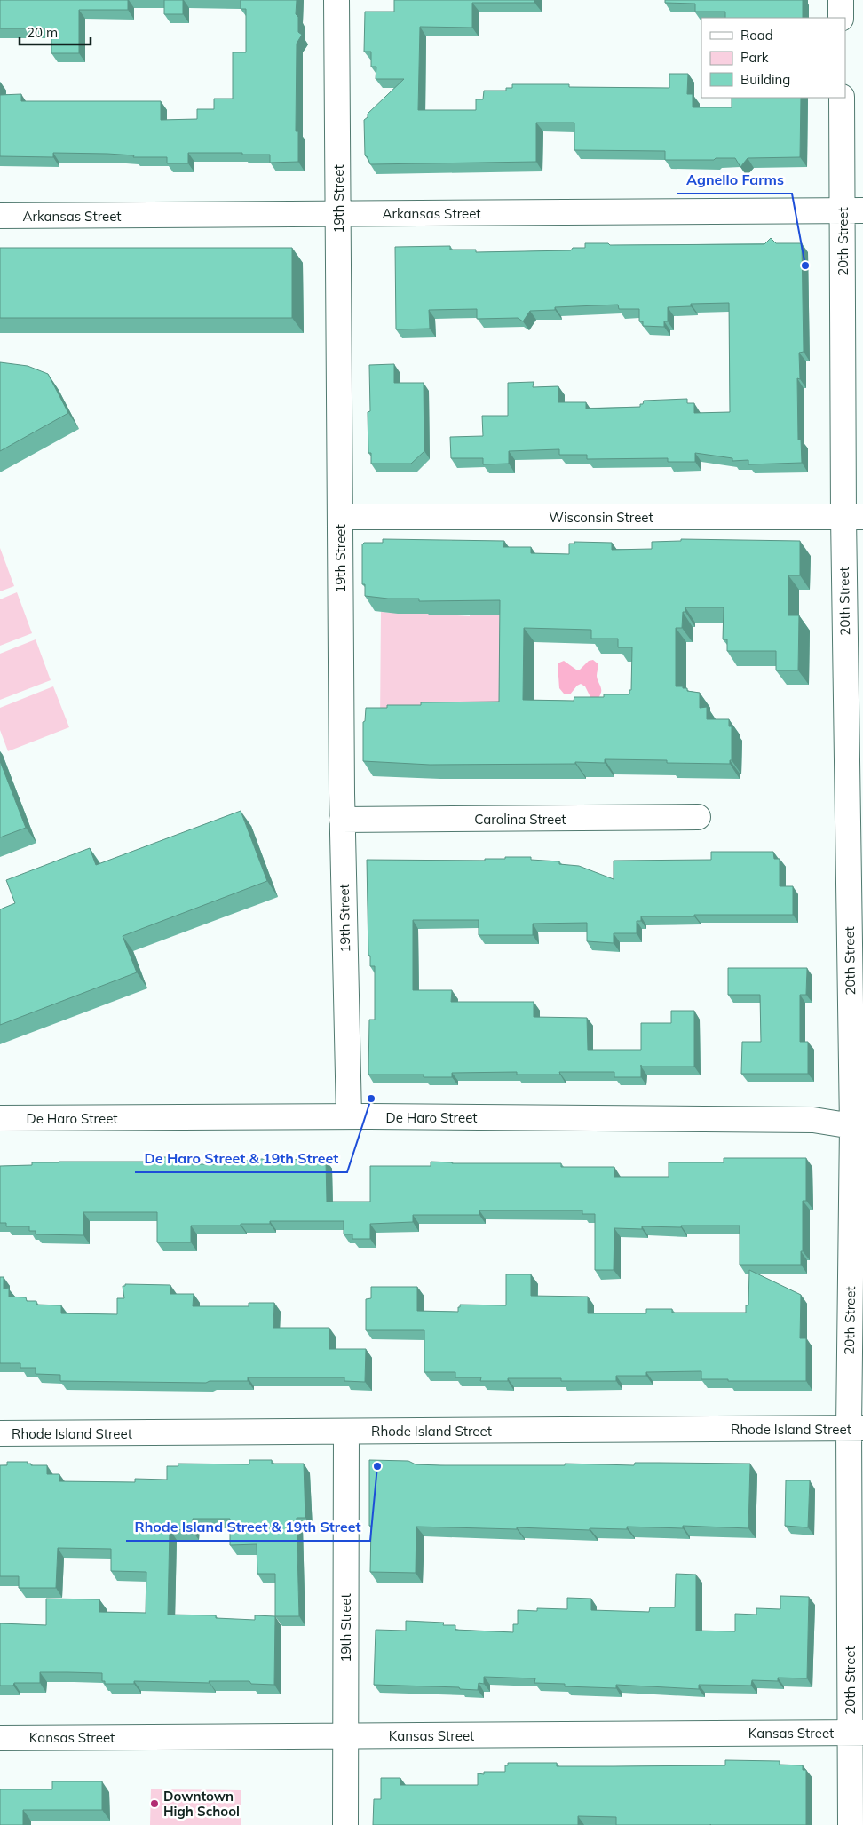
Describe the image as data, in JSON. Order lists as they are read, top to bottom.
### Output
{
  "streets": {
    "street": [
      "19th Street",
      "Arkansas Street",
      "20th Street",
      "Wisconsin Street",
      "Carolina Street",
      "De Haro Street",
      "Rhode Island Street",
      "Kansas Street"
    ]
  },
  "crossings": [
    ["19th Street", "Arkansas Street"],
    ["19th Street", "Wisconsin Street"],
    ["19th Street", "Carolina Street"],
    ["19th Street", "De Haro Street"],
    ["19th Street", "Rhode Island Street"],
    ["19th Street", "Kansas Street"],
    ["Arkansas Street", "20th Street"],
    ["20th Street", "Wisconsin Street"],
    ["20th Street", "De Haro Street"],
    ["20th Street", "Rhode Island Street"],
    ["20th Street", "Kansas Street"]
  ],
  "places": [
    "Agnello Farms",
    "De Haro Street & 19th Street",
    "Rhode Island Street & 19th Street",
    "Downtown High School"
  ],
  "legend": ["Road", "Park", "Building"],
  "scale_bar": "20 m"
}
